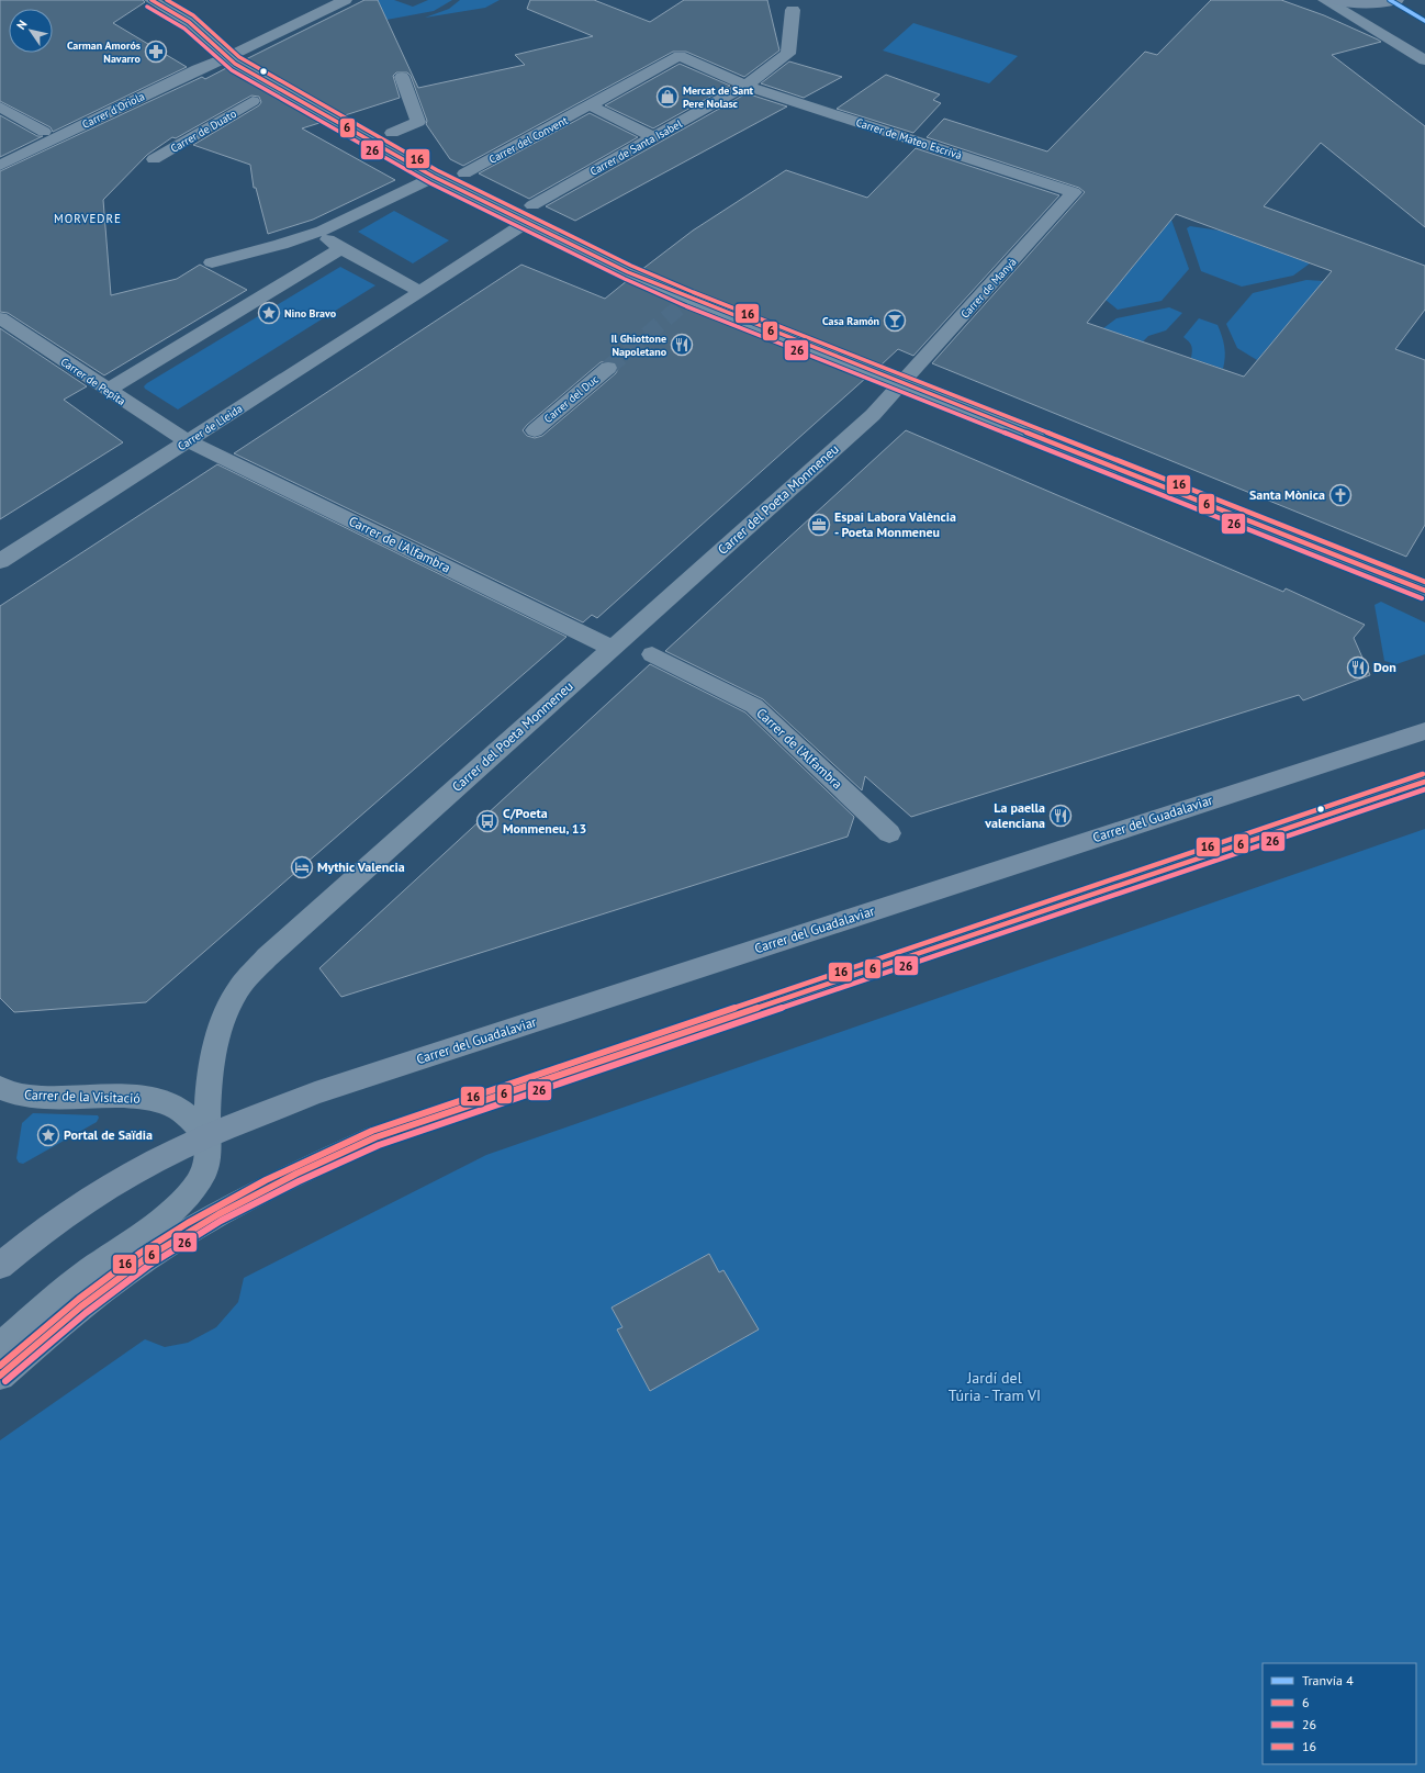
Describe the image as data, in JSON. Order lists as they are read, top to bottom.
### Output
{
  "streets": {
    "main road": ["Carrer del Guadalaviar"],
    "street": [
      "Carrer d'Oriola",
      "Carrer de Duato",
      "Carrer de Mateo Escrivà",
      "Carrer del Convent",
      "Carrer de Santa Isabel",
      "Carrer de Manyà",
      "Carrer de Pepita",
      "Carrer del Duc",
      "Carrer de Lleida",
      "Carrer del Poeta Monmeneu",
      "Carrer de l'Alfambra",
      "Carrer de la Visitació"
    ]
  },
  "crossings": [
    ["Carrer de Mateo Escrivà", "Carrer del Convent"],
    ["Carrer de Mateo Escrivà", "Carrer de Santa Isabel"],
    ["Carrer de Mateo Escrivà", "Carrer de Manyà"],
    ["Carrer de Santa Isabel", "Carrer de Lleida"],
    ["Carrer de Manyà", "Carrer del Poeta Monmeneu"],
    ["Carrer de Pepita", "Carrer de Lleida"],
    ["Carrer de Pepita", "Carrer de l'Alfambra"],
    ["Carrer de Lleida", "Carrer de l'Alfambra"],
    ["Carrer del Poeta Monmeneu", "Carrer de l'Alfambra"],
    ["Carrer del Poeta Monmeneu", "Carrer del Guadalaviar"],
    ["Carrer del Poeta Monmeneu", "Carrer de la Visitació"],
    ["Carrer del Guadalaviar", "Carrer de la Visitació"]
  ],
  "districts": ["MORVEDRE"],
  "parks": ["Jardí del Túria - Tram VI"],
  "places": {
    "pharmacy": ["Carman Amorós Navarro"],
    "shop": ["Mercat de Sant Pere Nolasc"],
    "place": ["Nino Bravo", "Portal de Saïdia"],
    "bar": ["Casa Ramón"],
    "restaurant": ["Il Ghiottone Napoletano", "Don", "La paella valenciana"],
    "church": ["Santa Mònica"],
    "office": ["Espai Labora València - Poeta Monmeneu"],
    "bus stop": ["C/Poeta Monmeneu, 13"],
    "hotel": ["Mythic Valencia"]
  },
  "lines": [
    "tram line 4",
    "transit line 6",
    "transit line 16",
    "transit line 26"
  ],
  "legend": [
    "Tranvía 4",
    "6",
    "26",
    "16"
  ],
  "north": "top left"
}
